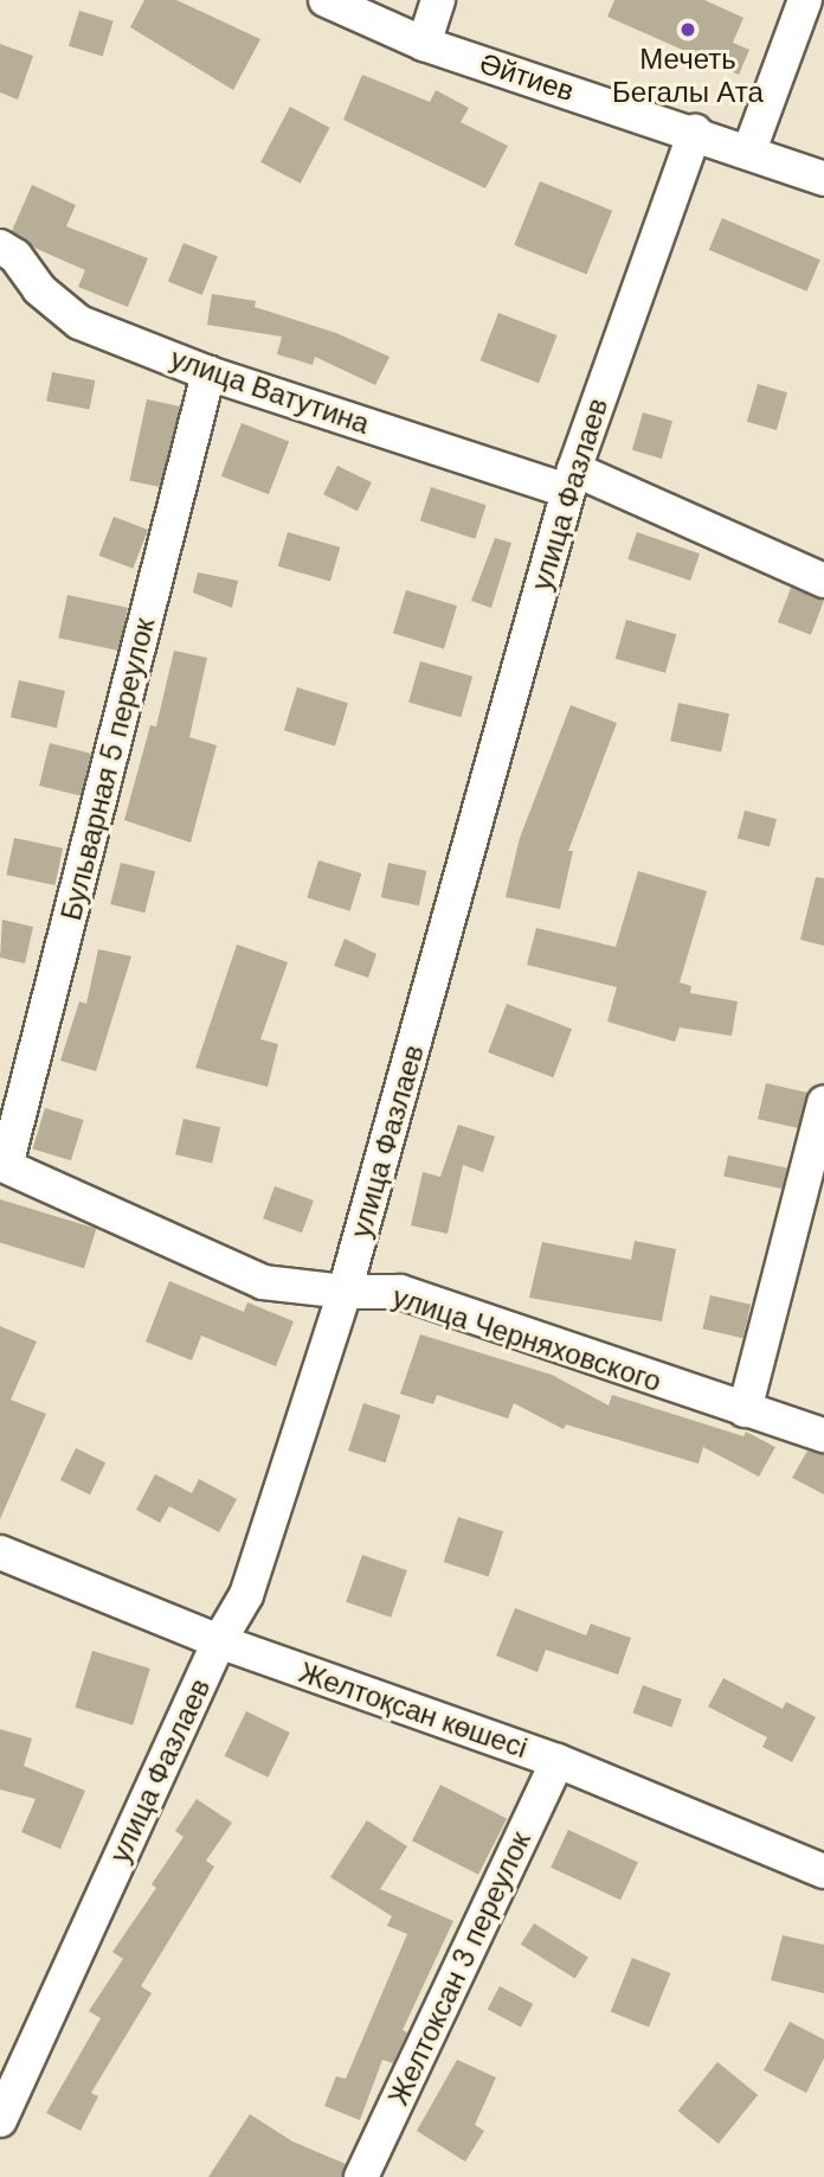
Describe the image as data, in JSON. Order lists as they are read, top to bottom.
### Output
{
  "streets": {
    "street": [
      "Әйтиев",
      "улица Ватутина",
      "улица Фазлаев",
      "Бульварная 5 переулок",
      "улица Черняховского",
      "Желтоқсан көшесі",
      "Желтоксан 3 переулок"
    ]
  },
  "crossings": [
    ["Әйтиев", "улица Фазлаев"],
    ["улица Ватутина", "улица Фазлаев"],
    ["улица Ватутина", "Бульварная 5 переулок"],
    ["улица Фазлаев", "улица Черняховского"],
    ["улица Фазлаев", "Желтоқсан көшесі"],
    ["Бульварная 5 переулок", "улица Черняховского"],
    ["Желтоқсан көшесі", "Желтоксан 3 переулок"]
  ],
  "places": ["Мечеть Бегалы Ата"]
}
